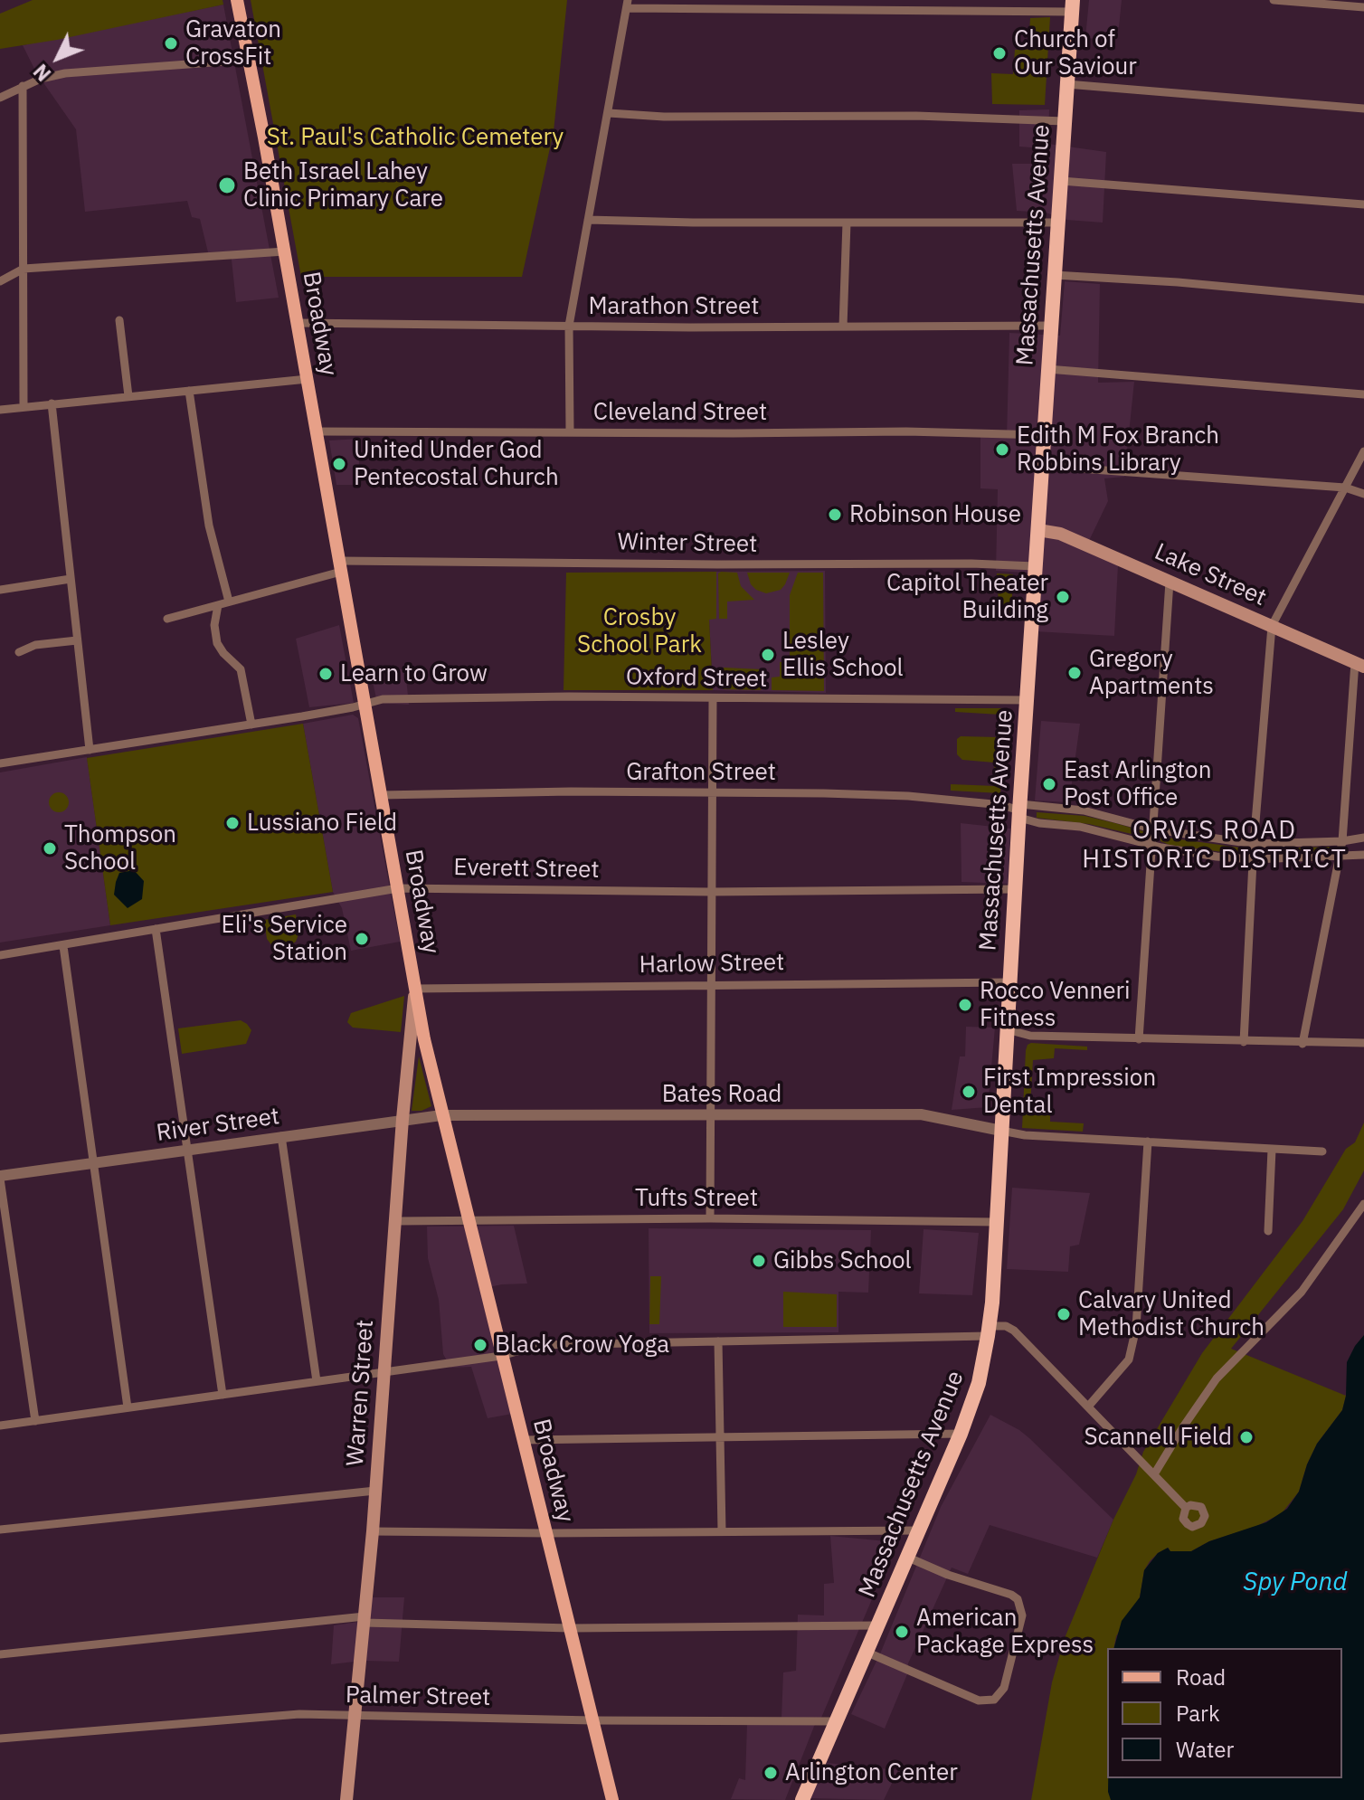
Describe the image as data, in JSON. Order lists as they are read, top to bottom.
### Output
{
  "streets": {
    "highway": ["Massachusetts Avenue"],
    "main road": ["Broadway", "Lake Street", "Warren Street"],
    "street": [
      "Marathon Street",
      "Cleveland Street",
      "Winter Street",
      "Oxford Street",
      "Grafton Street",
      "Everett Street",
      "Harlow Street",
      "Bates Road",
      "River Street",
      "Tufts Street",
      "Palmer Street"
    ]
  },
  "crossings": [
    ["Massachusetts Avenue", "Marathon Street"],
    ["Massachusetts Avenue", "Cleveland Street"],
    ["Massachusetts Avenue", "Winter Street"],
    ["Massachusetts Avenue", "Lake Street"],
    ["Massachusetts Avenue", "Oxford Street"],
    ["Massachusetts Avenue", "Grafton Street"],
    ["Massachusetts Avenue", "Everett Street"],
    ["Massachusetts Avenue", "Harlow Street"],
    ["Massachusetts Avenue", "Bates Road"],
    ["Massachusetts Avenue", "Tufts Street"],
    ["Massachusetts Avenue", "Palmer Street"],
    ["Marathon Street", "Broadway"],
    ["Broadway", "Cleveland Street"],
    ["Broadway", "Winter Street"],
    ["Broadway", "Oxford Street"],
    ["Broadway", "Grafton Street"],
    ["Broadway", "Everett Street"],
    ["Broadway", "Harlow Street"],
    ["Broadway", "Bates Road"],
    ["Broadway", "River Street"],
    ["Broadway", "Tufts Street"],
    ["Broadway", "Warren Street"],
    ["Broadway", "Palmer Street"],
    ["Harlow Street", "Warren Street"],
    ["Bates Road", "River Street"],
    ["River Street", "Warren Street"],
    ["Tufts Street", "Warren Street"],
    ["Warren Street", "Palmer Street"]
  ],
  "districts": ["ORVIS ROAD HISTORIC DISTRICT"],
  "water": ["Spy Pond"],
  "parks": ["St. Paul's Catholic Cemetery", "Crosby School Park"],
  "places": [
    "Gravaton CrossFit",
    "Church of Our Saviour",
    "Beth Israel Lahey Clinic Primary Care",
    "Edith M Fox Branch Robbins Library",
    "United Under God Pentecostal Church",
    "Robinson House",
    "Capitol Theater Building",
    "Lesley Ellis School",
    "Gregory Apartments",
    "Learn to Grow",
    "East Arlington Post Office",
    "Lussiano Field",
    "Thompson School",
    "Eli's Service Station",
    "Rocco Venneri Fitness",
    "First Impression Dental",
    "Gibbs School",
    "Calvary United Methodist Church",
    "Black Crow Yoga",
    "Scannell Field",
    "American Package Express",
    "Arlington Center"
  ],
  "legend": ["Road", "Park", "Water"],
  "north": "bottom left"
}
